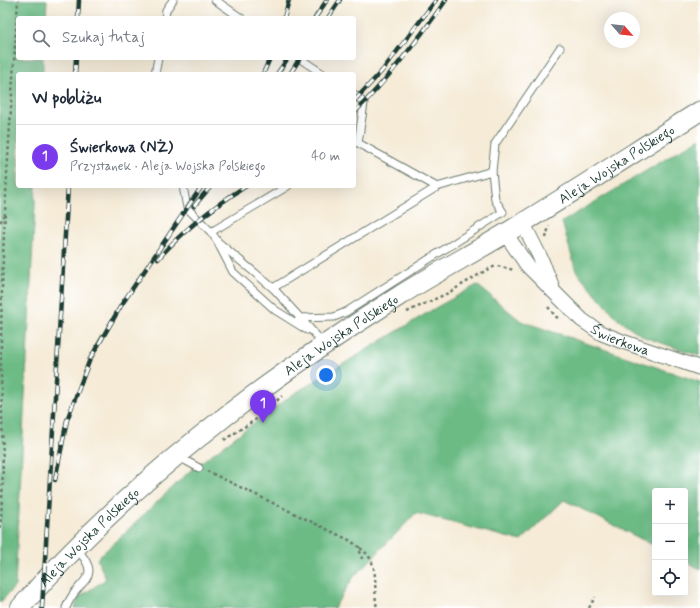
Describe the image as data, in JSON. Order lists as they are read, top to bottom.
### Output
{
  "streets": {
    "main road": ["Aleja Wojska Polskiego"],
    "street": ["Świerkowa"]
  },
  "north": "bottom right",
  "page": {
    "search": "Szukaj tutaj",
    "heading": "W pobliżu",
    "list": [
      {
        "mark": "1",
        "name": "Świerkowa (NŻ)",
        "note": "Przystanek · Aleja Wojska Polskiego",
        "value": "40 m"
      }
    ],
    "pins": "1",
    "map_buttons": ["+", "−"]
  }
}
